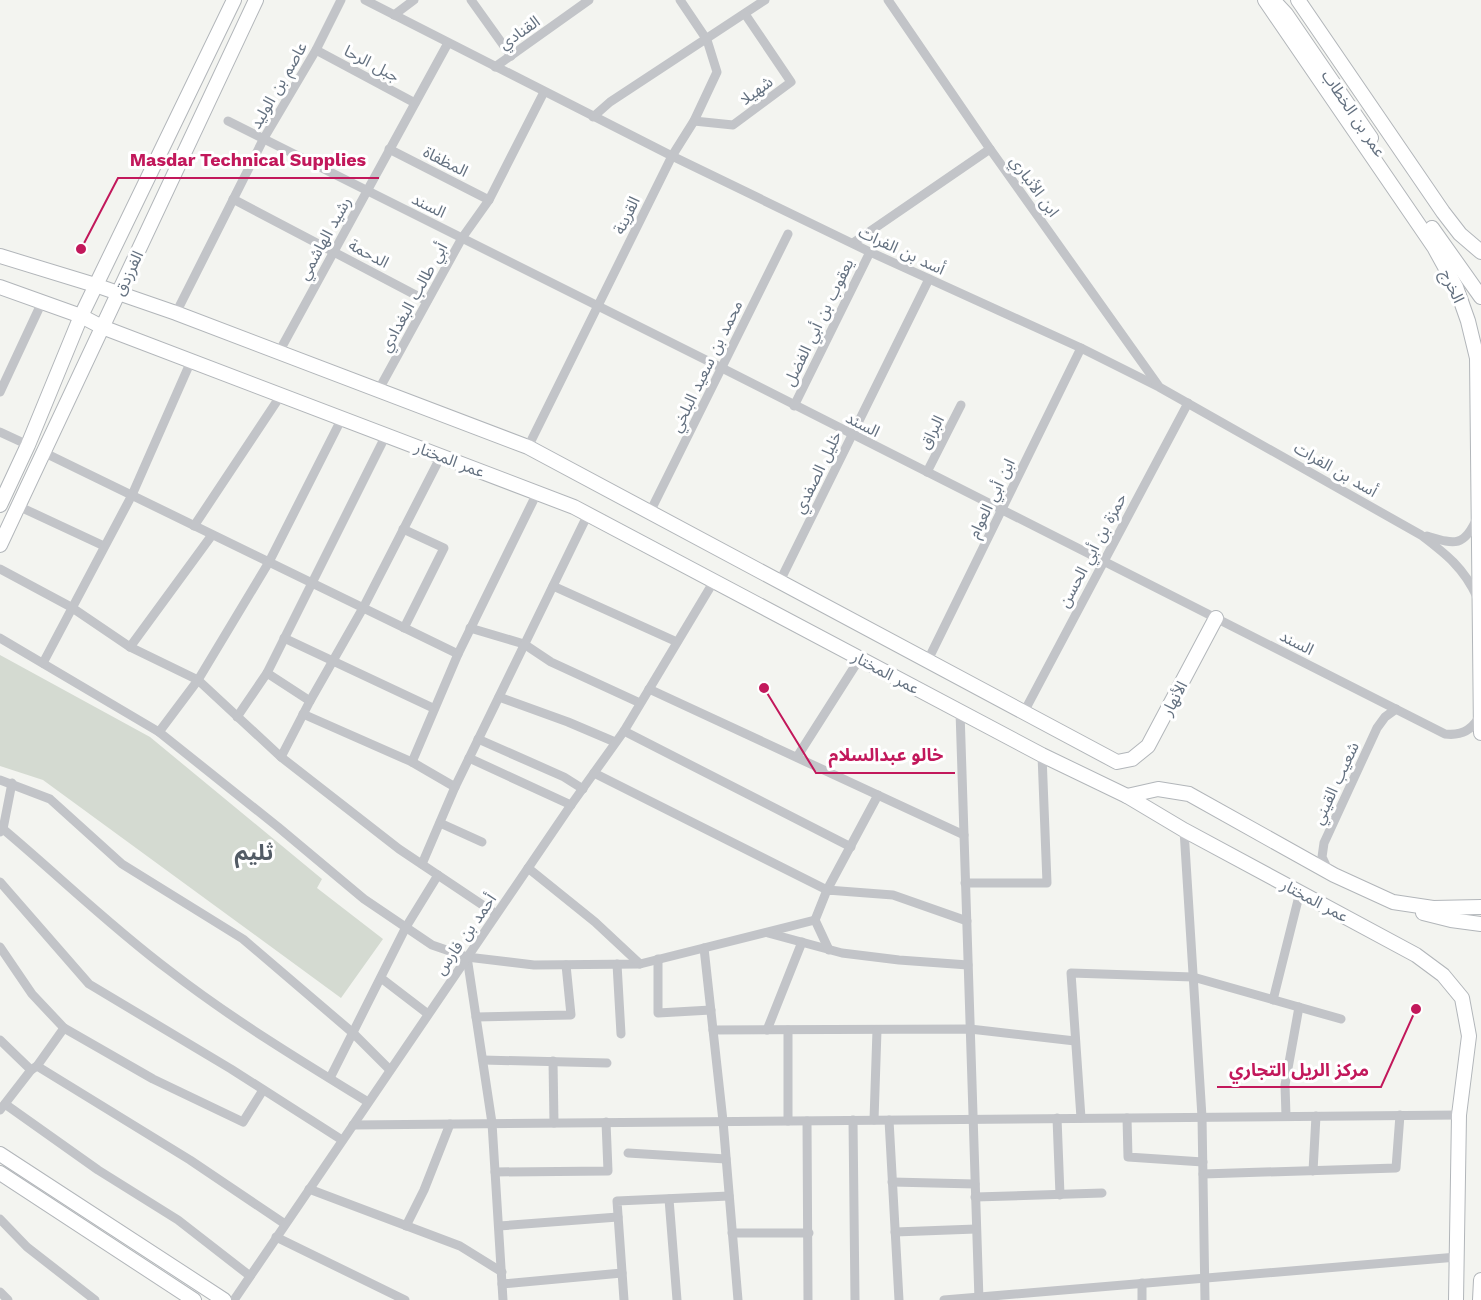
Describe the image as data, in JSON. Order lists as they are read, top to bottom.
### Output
{
  "streets": {
    "street": [
      "القنادي",
      "جبل الرحا",
      "عاصم بن الوليد",
      "شهيلا",
      "عمر بن الخطاب",
      "المظفاة",
      "ابن الأنباري",
      "السند",
      "القرينة",
      "رشيد الهاشمي",
      "أسد بن الفرات",
      "الدحمة",
      "الفرزدق",
      "الخرج",
      "أبي طالب البغدادي",
      "يعقوب بن أبي الفضل",
      "محمد بن سعيد البلخي",
      "البراق",
      "عمر المختار",
      "خليل الصفدي",
      "ابن أبي العوام",
      "حمزة بن أبي الحسن",
      "الأنهار",
      "شعيب القيني",
      "أحمد بن فارس"
    ]
  },
  "crossings": [
    ["القنادي", "أسد بن الفرات"],
    ["جبل الرحا", "عاصم بن الوليد"],
    ["جبل الرحا", "رشيد الهاشمي"],
    ["عاصم بن الوليد", "السند"],
    ["عاصم بن الوليد", "الدحمة"],
    ["عاصم بن الوليد", "عمر المختار"],
    ["شهيلا", "القرينة"],
    ["عمر بن الخطاب", "الخرج"],
    ["المظفاة", "رشيد الهاشمي"],
    ["المظفاة", "أبي طالب البغدادي"],
    ["ابن الأنباري", "أسد بن الفرات"],
    ["ابن الأنباري", "يعقوب بن أبي الفضل"],
    ["السند", "القرينة"],
    ["السند", "رشيد الهاشمي"],
    ["السند", "الخرج"],
    ["السند", "أبي طالب البغدادي"],
    ["السند", "يعقوب بن أبي الفضل"],
    ["السند", "محمد بن سعيد البلخي"],
    ["السند", "البراق"],
    ["السند", "خليل الصفدي"],
    ["السند", "ابن أبي العوام"],
    ["السند", "حمزة بن أبي الحسن"],
    ["السند", "الأنهار"],
    ["السند", "شعيب القيني"],
    ["القرينة", "أسد بن الفرات"],
    ["القرينة", "عمر المختار"],
    ["رشيد الهاشمي", "أسد بن الفرات"],
    ["رشيد الهاشمي", "الدحمة"],
    ["رشيد الهاشمي", "عمر المختار"],
    ["أسد بن الفرات", "الخرج"],
    ["أسد بن الفرات", "أبي طالب البغدادي"],
    ["أسد بن الفرات", "يعقوب بن أبي الفضل"],
    ["أسد بن الفرات", "خليل الصفدي"],
    ["أسد بن الفرات", "ابن أبي العوام"],
    ["أسد بن الفرات", "حمزة بن أبي الحسن"],
    ["الدحمة", "أبي طالب البغدادي"],
    ["الفرزدق", "عمر المختار"],
    ["أبي طالب البغدادي", "عمر المختار"],
    ["محمد بن سعيد البلخي", "عمر المختار"],
    ["عمر المختار", "خليل الصفدي"],
    ["عمر المختار", "ابن أبي العوام"],
    ["عمر المختار", "حمزة بن أبي الحسن"],
    ["عمر المختار", "الأنهار"],
    ["عمر المختار", "أحمد بن فارس"]
  ],
  "districts": ["ثليم"],
  "places": ["Masdar Technical Supplies", "خالو عبدالسلام", "مركز الريل التجاري"]
}
